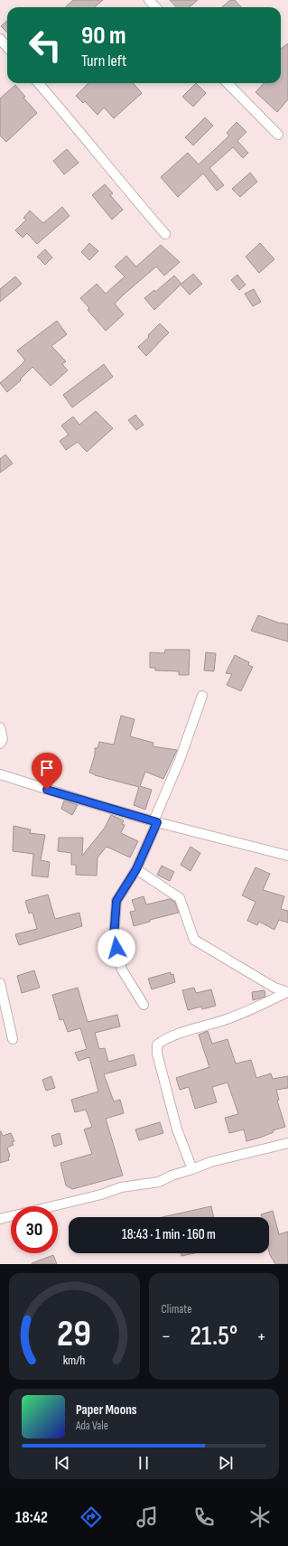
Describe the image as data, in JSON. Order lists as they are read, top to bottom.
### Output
{
  "page": {
    "turn": ["90 m", "Turn left"],
    "limit": "30",
    "trip": "18:43 · 1 min · 160 m",
    "tile": "Climate",
    "heat": ["−", "21.5°", "+"],
    "song": ["Paper Moons", "Ada Vale"],
    "tabs": "18:42",
    "gauge": ["29", "km/h"]
  }
}
